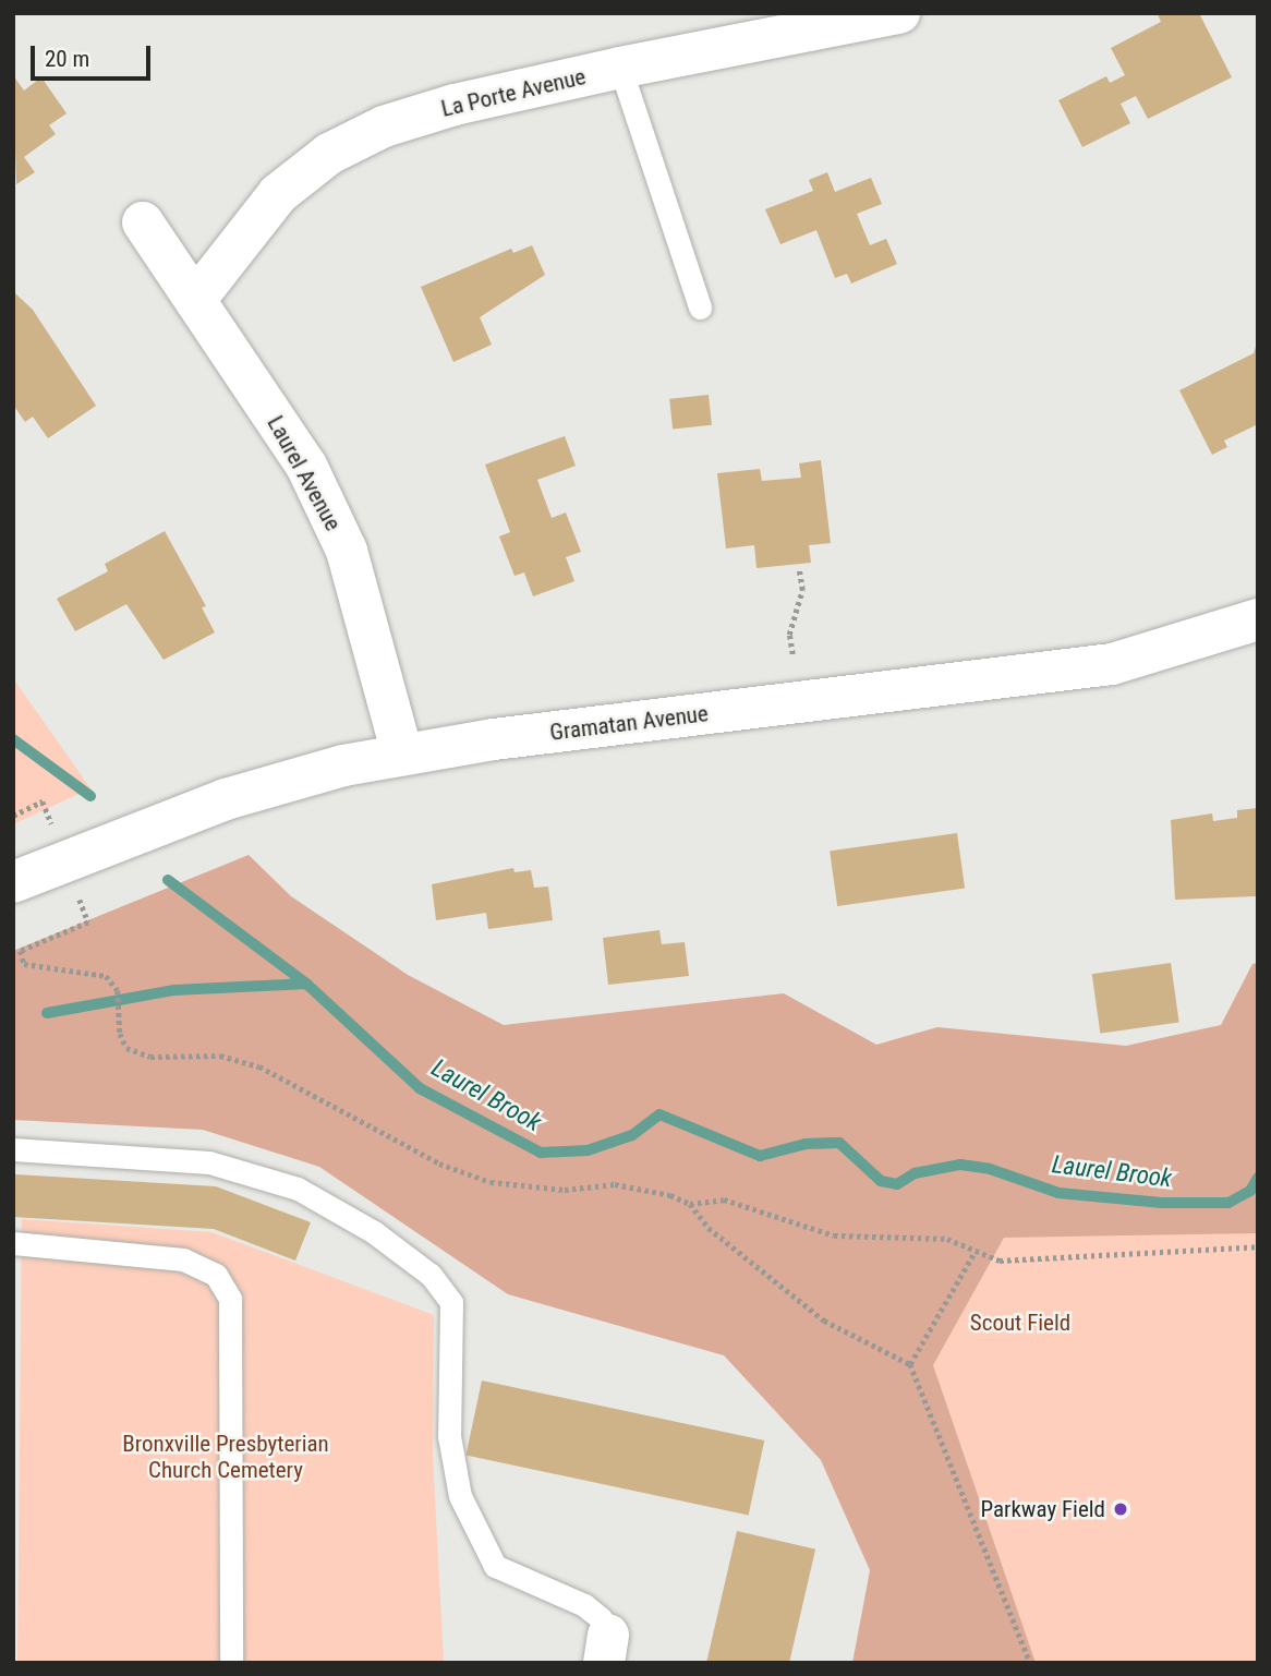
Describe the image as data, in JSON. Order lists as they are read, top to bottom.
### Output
{
  "streets": {
    "street": ["La Porte Avenue", "Laurel Avenue", "Gramatan Avenue"]
  },
  "crossings": [
    ["La Porte Avenue", "Laurel Avenue"],
    ["Laurel Avenue", "Gramatan Avenue"]
  ],
  "water": ["Laurel Brook"],
  "parks": ["Scout Field", "Bronxville Presbyterian Church Cemetery"],
  "places": ["Parkway Field"],
  "scale_bar": "20 m"
}
